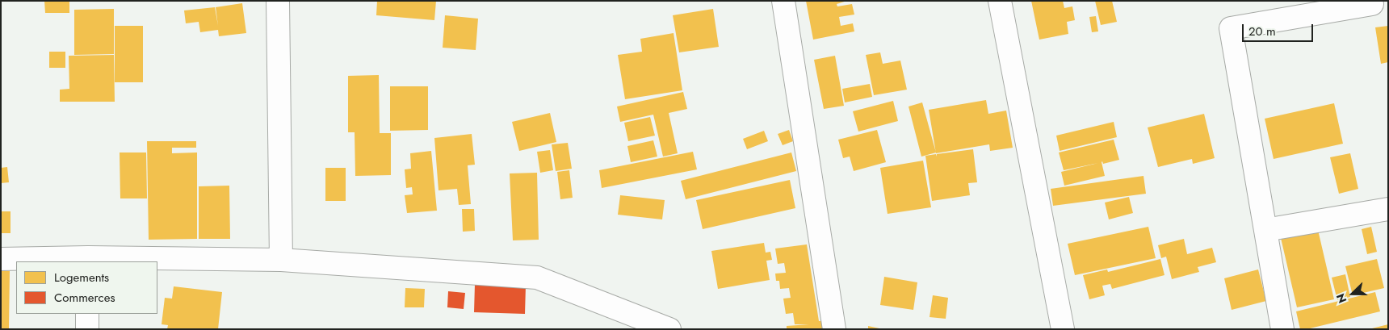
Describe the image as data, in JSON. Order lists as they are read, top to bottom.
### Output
{
  "legend": ["Logements", "Commerces"],
  "scale_bar": "20 m",
  "north": "left"
}
